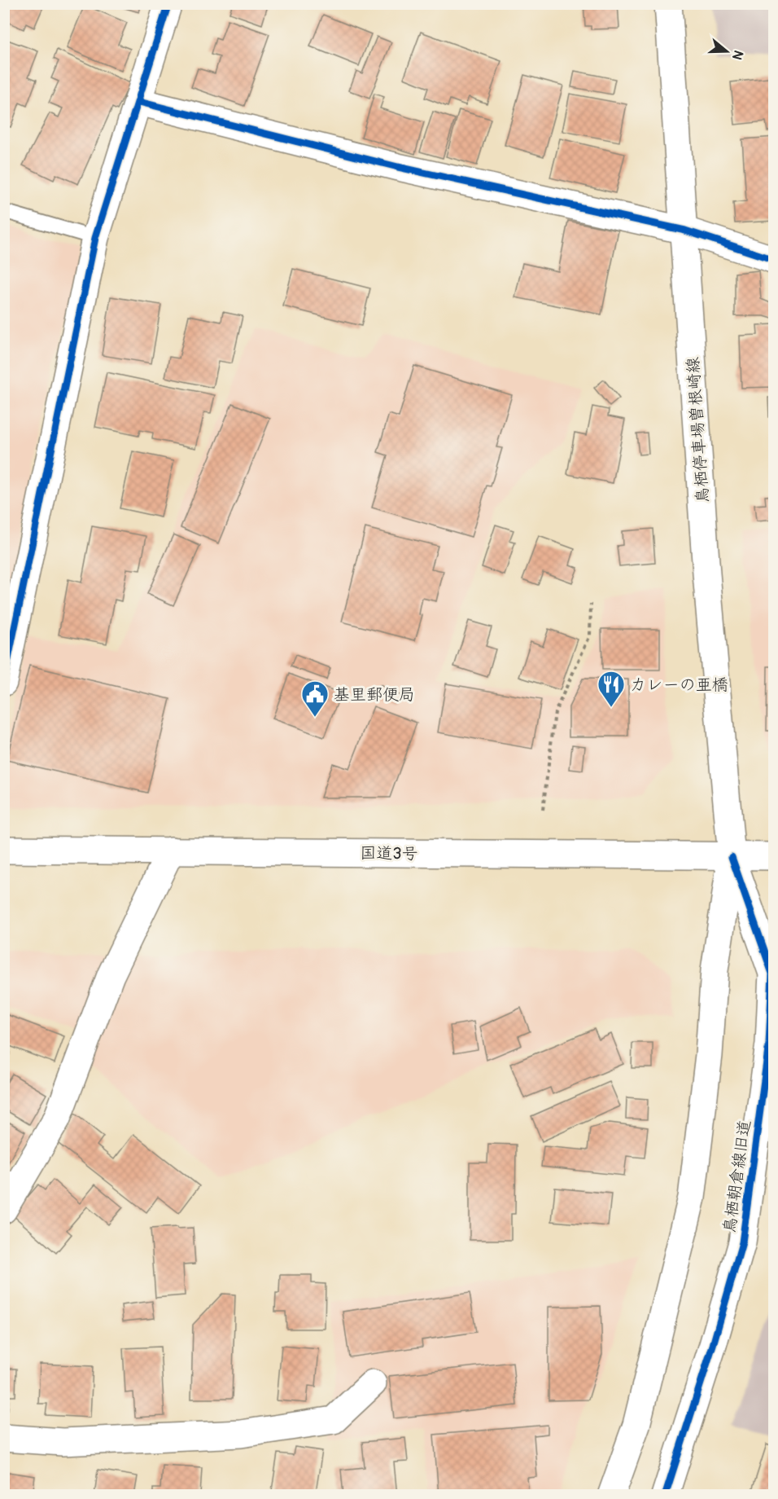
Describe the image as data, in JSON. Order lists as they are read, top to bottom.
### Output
{
  "streets": {
    "main road": ["鳥栖停車場曽根崎線", "国道3号", "鳥栖朝倉線旧道"]
  },
  "crossings": [
    ["鳥栖停車場曽根崎線", "国道3号"],
    ["鳥栖停車場曽根崎線", "鳥栖朝倉線旧道"],
    ["国道3号", "鳥栖朝倉線旧道"]
  ],
  "places": {
    "restaurant": ["カレーの亜橋"],
    "public building": ["基里郵便局"]
  },
  "north": "right"
}
